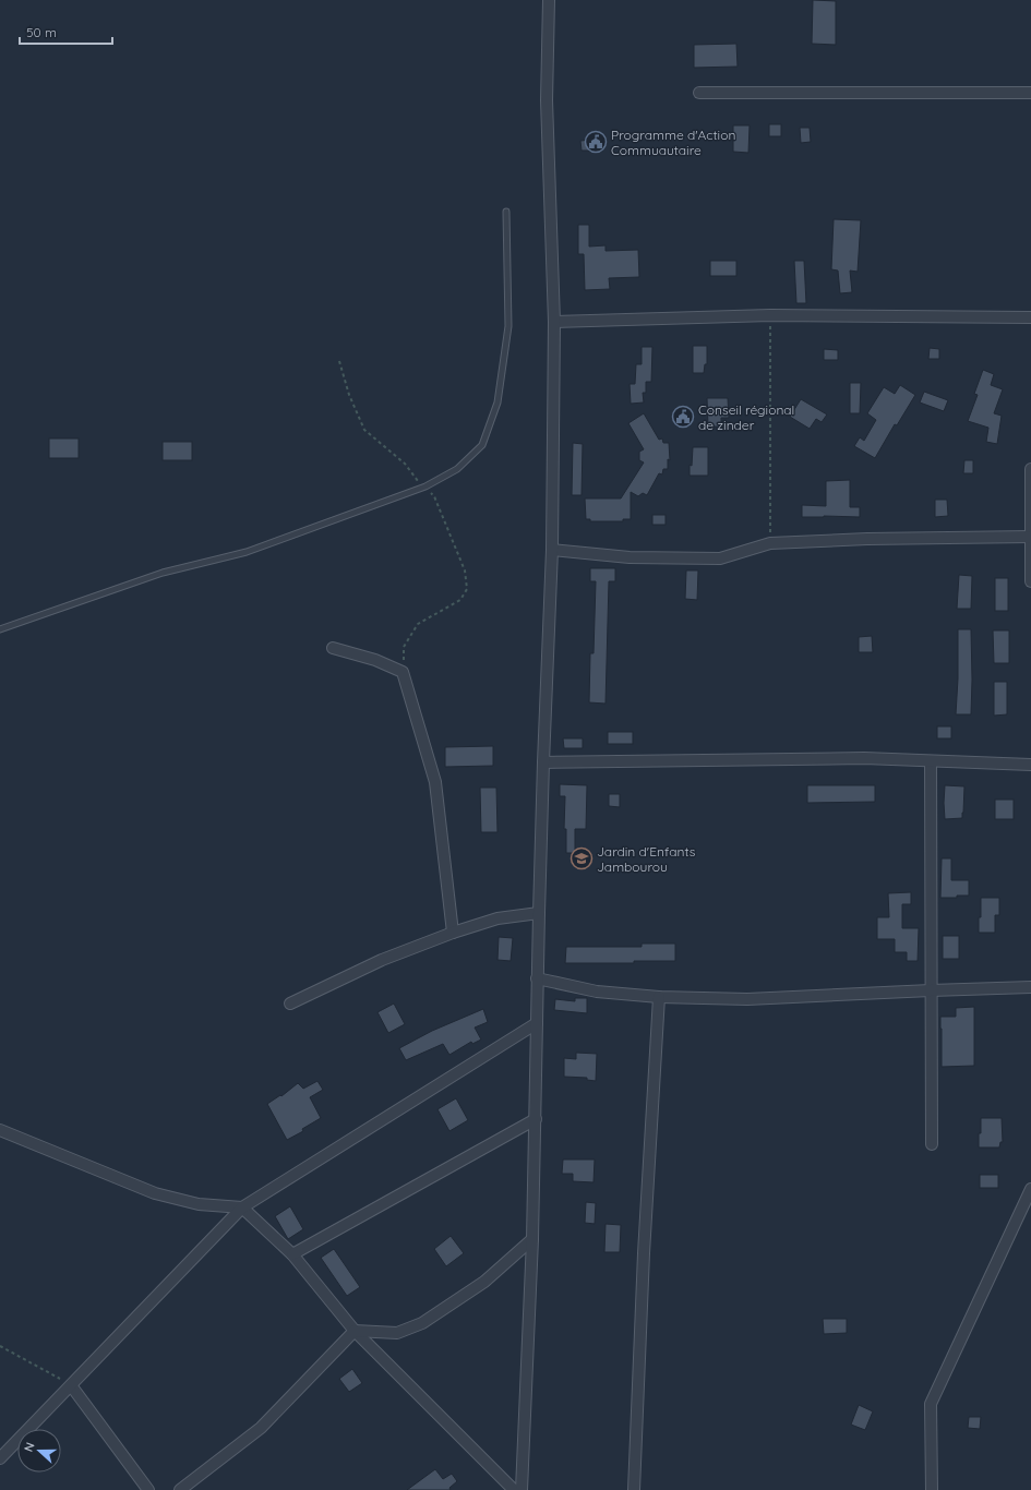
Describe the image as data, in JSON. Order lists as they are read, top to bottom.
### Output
{
  "places": {
    "public building": ["Programme d'Action Commuautaire", "Conseil régional de zinder"],
    "school or university": ["Jardin d'Enfants Jambourou"]
  },
  "scale_bar": "50 m",
  "north": "left"
}
